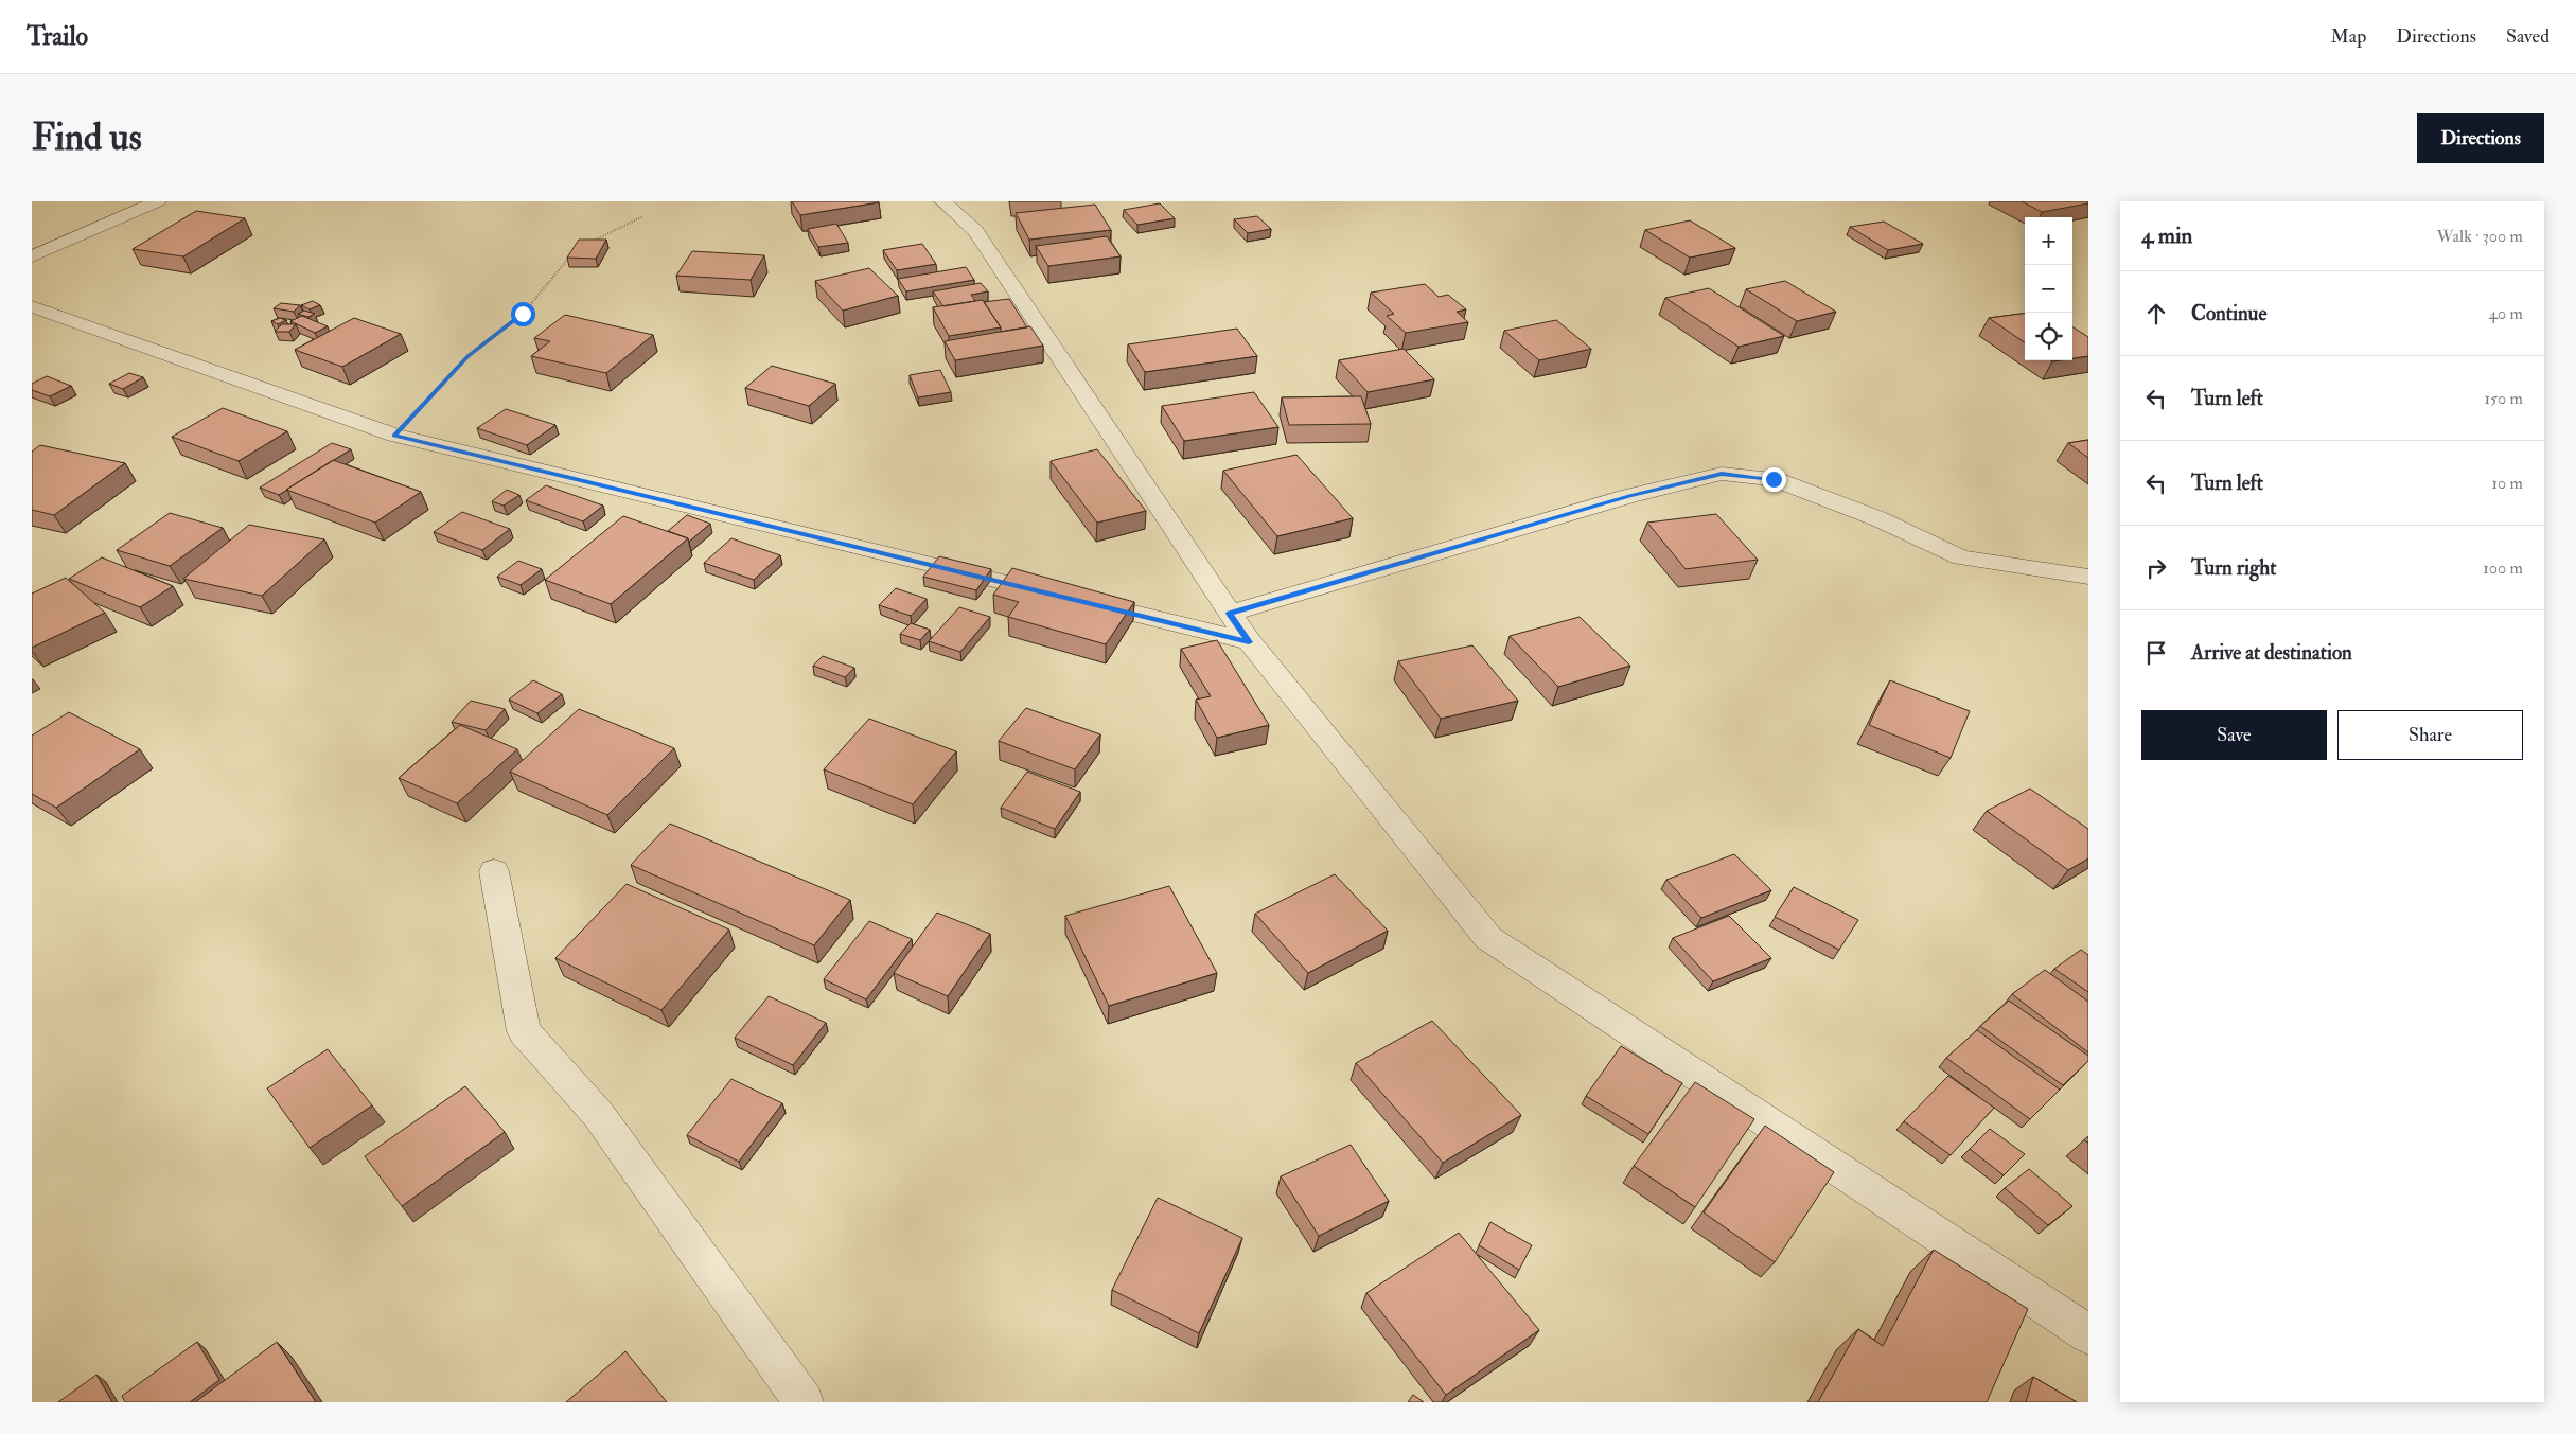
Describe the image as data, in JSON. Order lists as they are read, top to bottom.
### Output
{
  "page": {
    "header": "Trailo",
    "nav": ["Map", "Directions", "Saved"],
    "buttons": [
      "Directions",
      ["Save", "Share"]
    ],
    "title": "Find us",
    "heading": ["4 min", "Walk · 300 m"],
    "map_buttons": ["+", "−"],
    "list": [
      ["Continue", "40 m"],
      ["Turn left", "150 m"],
      ["Turn left", "10 m"],
      ["Turn right", "100 m"],
      "Arrive at destination"
    ]
  }
}
